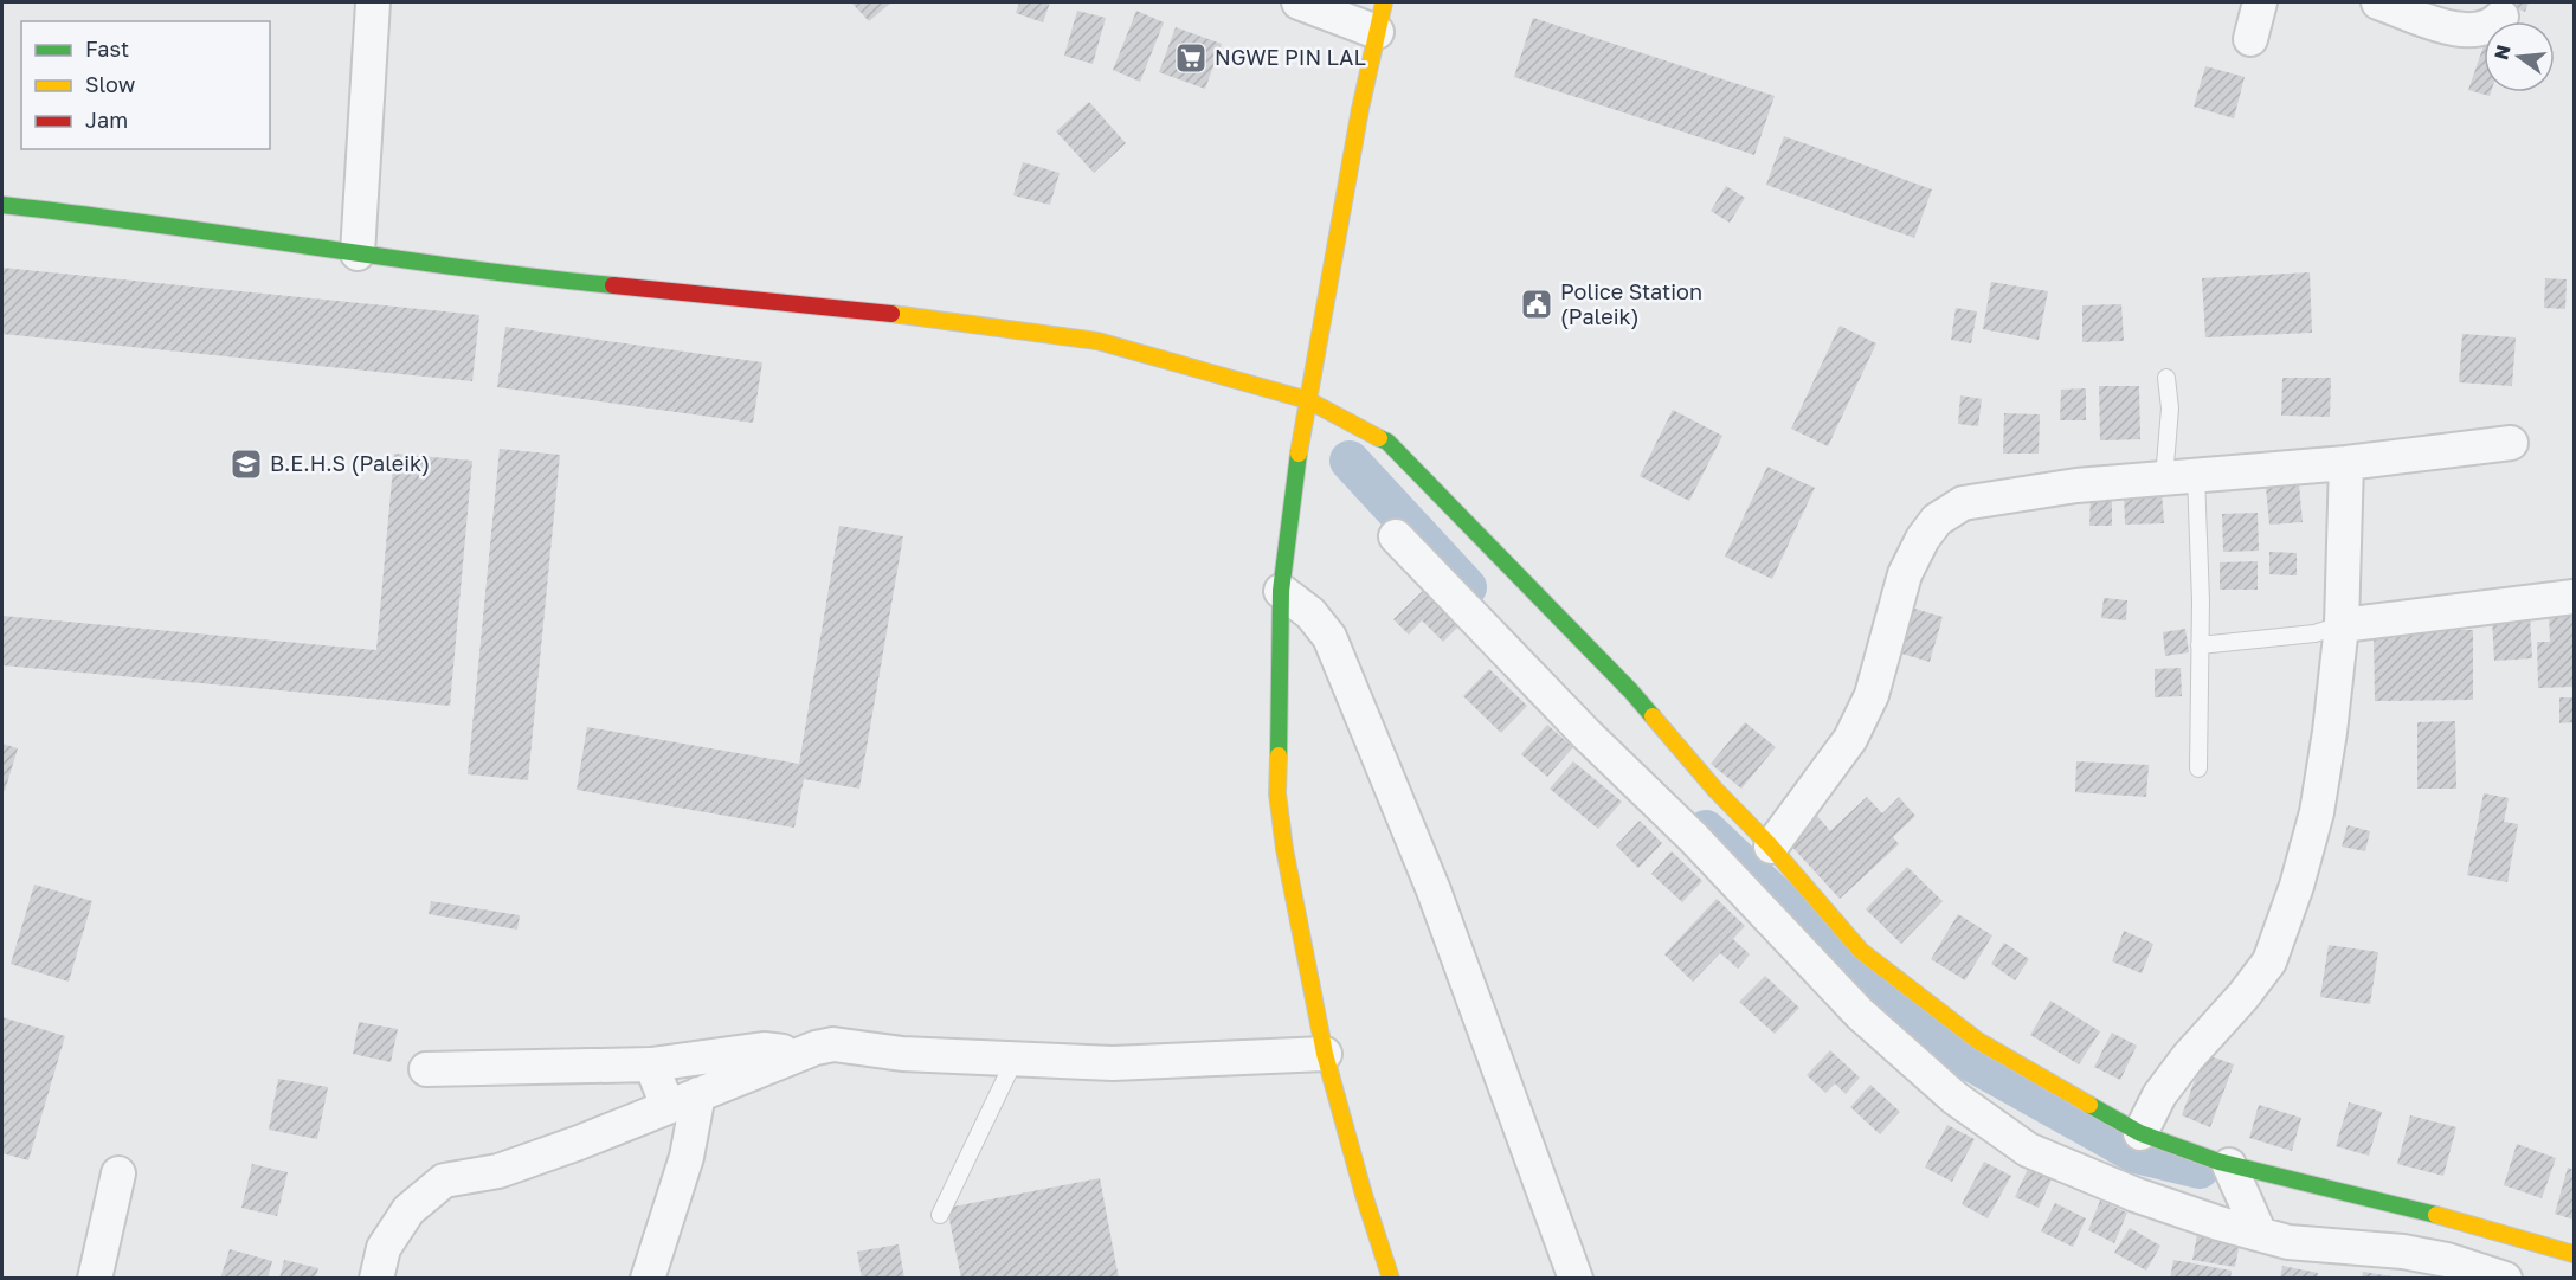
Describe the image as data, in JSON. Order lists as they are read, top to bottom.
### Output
{
  "places": {
    "supermarket": ["NGWE PIN LAL"],
    "public building": ["Police Station (Paleik)"],
    "school or university": ["B.E.H.S (Paleik)"]
  },
  "legend": ["Fast", "Slow", "Jam"],
  "north": "left"
}
